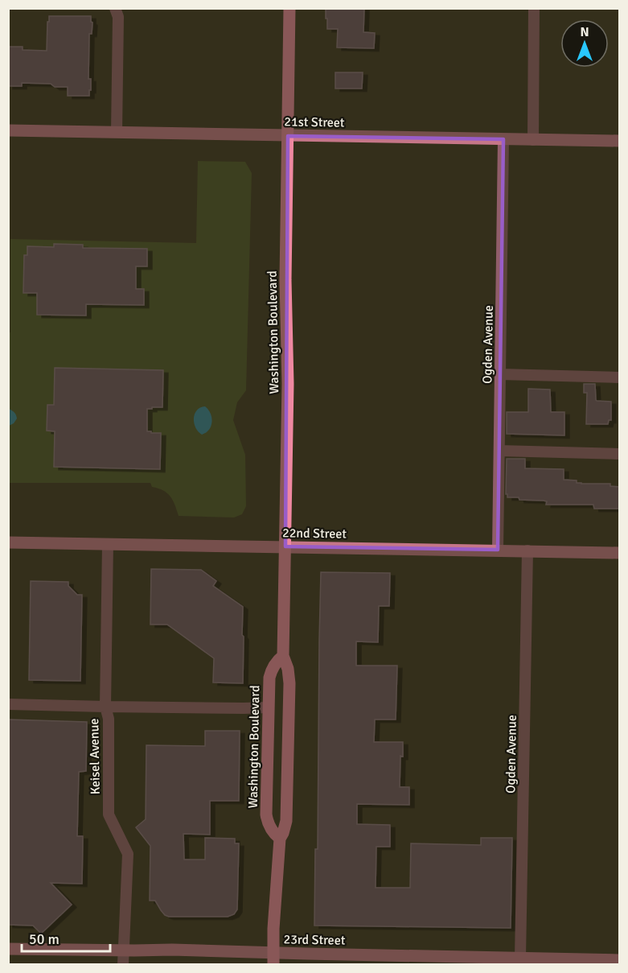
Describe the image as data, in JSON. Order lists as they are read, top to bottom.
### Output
{
  "streets": {
    "main road": ["Washington Boulevard"],
    "street": [
      "21st Street",
      "Ogden Avenue",
      "22nd Street",
      "Keisel Avenue",
      "23rd Street"
    ]
  },
  "crossings": [
    ["21st Street", "Washington Boulevard"],
    ["21st Street", "Ogden Avenue"],
    ["Washington Boulevard", "22nd Street"],
    ["Washington Boulevard", "23rd Street"],
    ["Ogden Avenue", "22nd Street"],
    ["Ogden Avenue", "23rd Street"],
    ["22nd Street", "Keisel Avenue"],
    ["Keisel Avenue", "23rd Street"]
  ],
  "scale_bar": "50 m",
  "north": "top"
}
